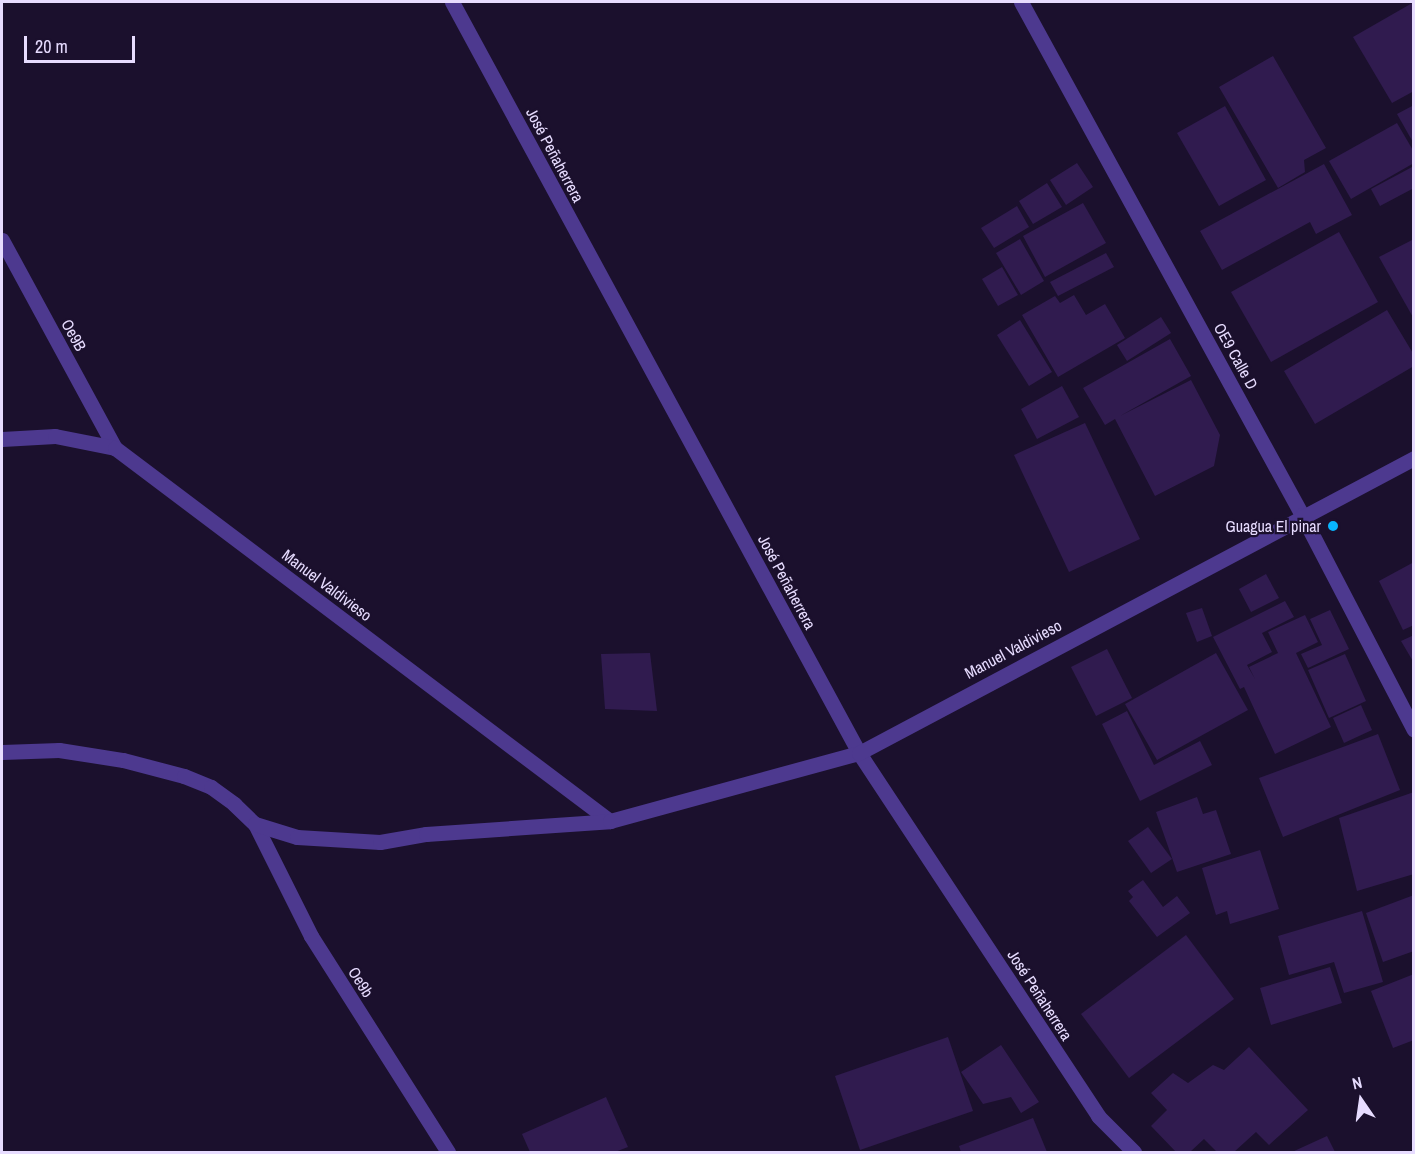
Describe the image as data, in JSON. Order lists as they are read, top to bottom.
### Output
{
  "streets": {
    "street": [
      "José Peñaherrera",
      "Oe9B",
      "OE9 Calle D",
      "Manuel Valdivieso",
      "Oe9b"
    ]
  },
  "crossings": [
    ["José Peñaherrera", "Manuel Valdivieso"],
    ["Oe9B", "Manuel Valdivieso"],
    ["OE9 Calle D", "Manuel Valdivieso"],
    ["Manuel Valdivieso", "Oe9b"]
  ],
  "places": ["Guagua El pinar"],
  "scale_bar": "20 m",
  "north": "top"
}
